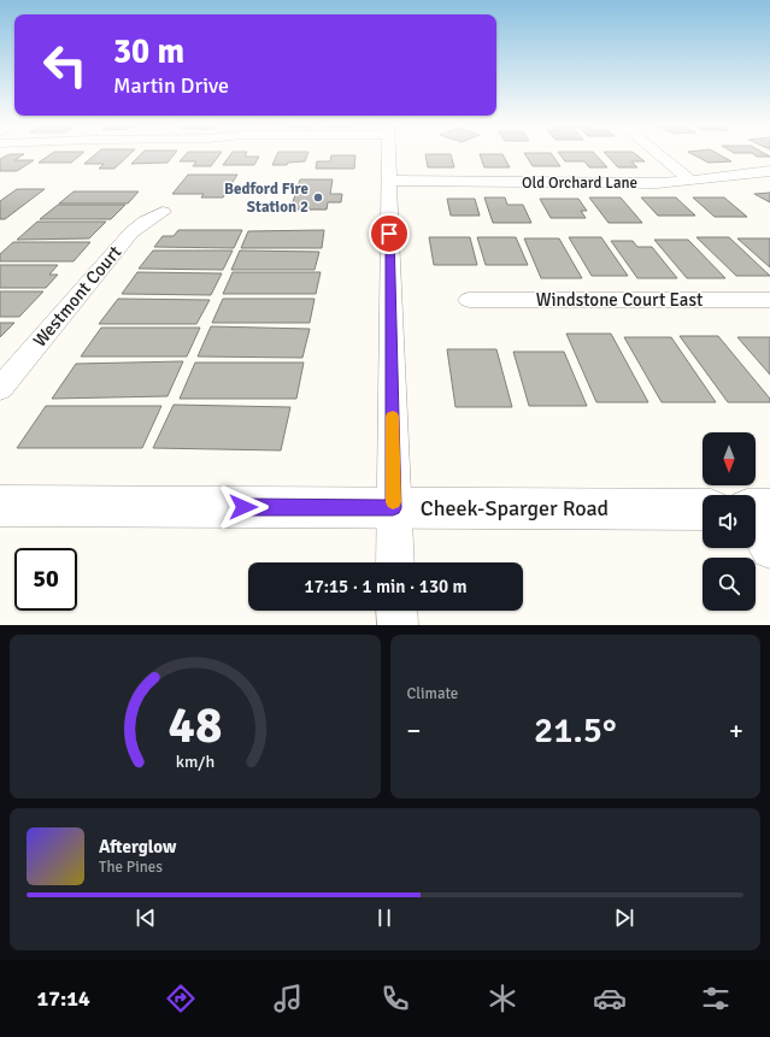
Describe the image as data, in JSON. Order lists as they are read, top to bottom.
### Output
{
  "streets": {
    "main road": ["Cheek-Sparger Road"],
    "street": ["Old Orchard Lane", "Westmont Court", "Windstone Court East"]
  },
  "places": ["Bedford Fire Station 2"],
  "north": "bottom",
  "page": {
    "turn": ["30 m", "Martin Drive"],
    "limit": "50",
    "trip": "17:15 · 1 min · 130 m",
    "tile": "Climate",
    "heat": ["−", "21.5°", "+"],
    "song": ["Afterglow", "The Pines"],
    "tabs": "17:14",
    "gauge": ["48", "km/h"]
  }
}
